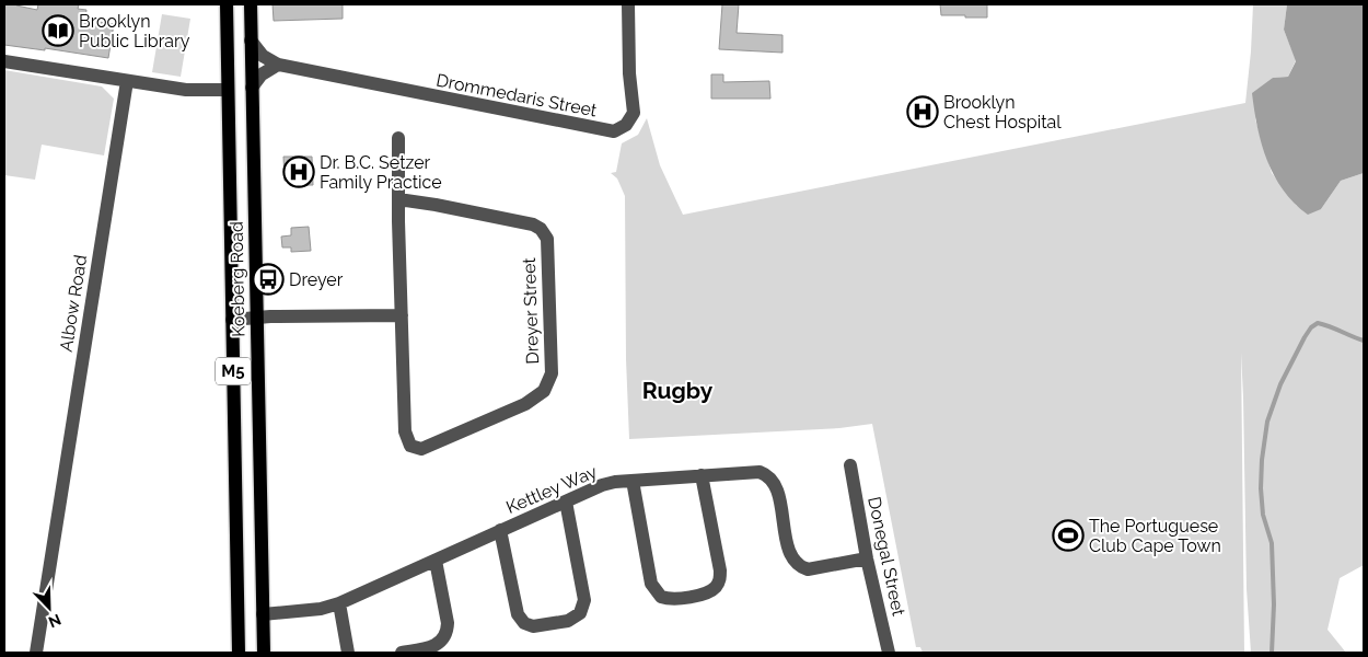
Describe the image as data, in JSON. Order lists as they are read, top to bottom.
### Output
{
  "streets": {
    "main road": ["Koeberg Road", "M5"],
    "street": [
      "Drommedaris Street",
      "Albow Road",
      "Dreyer Street",
      "Kettley Way",
      "Donegal Street"
    ]
  },
  "crossings": [
    ["Drommedaris Street", "Koeberg Road"],
    ["Koeberg Road", "Kettley Way"],
    ["Kettley Way", "Donegal Street"]
  ],
  "districts": ["Rugby"],
  "places": {
    "library": ["Brooklyn Public Library"],
    "hospital": ["Brooklyn Chest Hospital", "Dr. B.C. Setzer Family Practice"],
    "bus stop": ["Dreyer"],
    "sports": ["The Portuguese Club Cape Town"]
  },
  "north": "bottom right"
}
